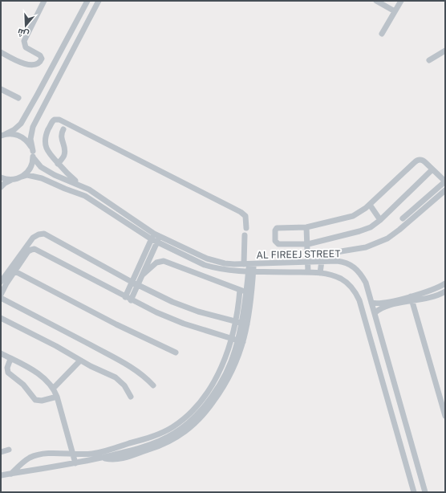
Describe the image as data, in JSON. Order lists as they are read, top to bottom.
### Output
{
  "streets": {
    "street": ["AL FIREEJ STREET"]
  },
  "north": "bottom"
}
